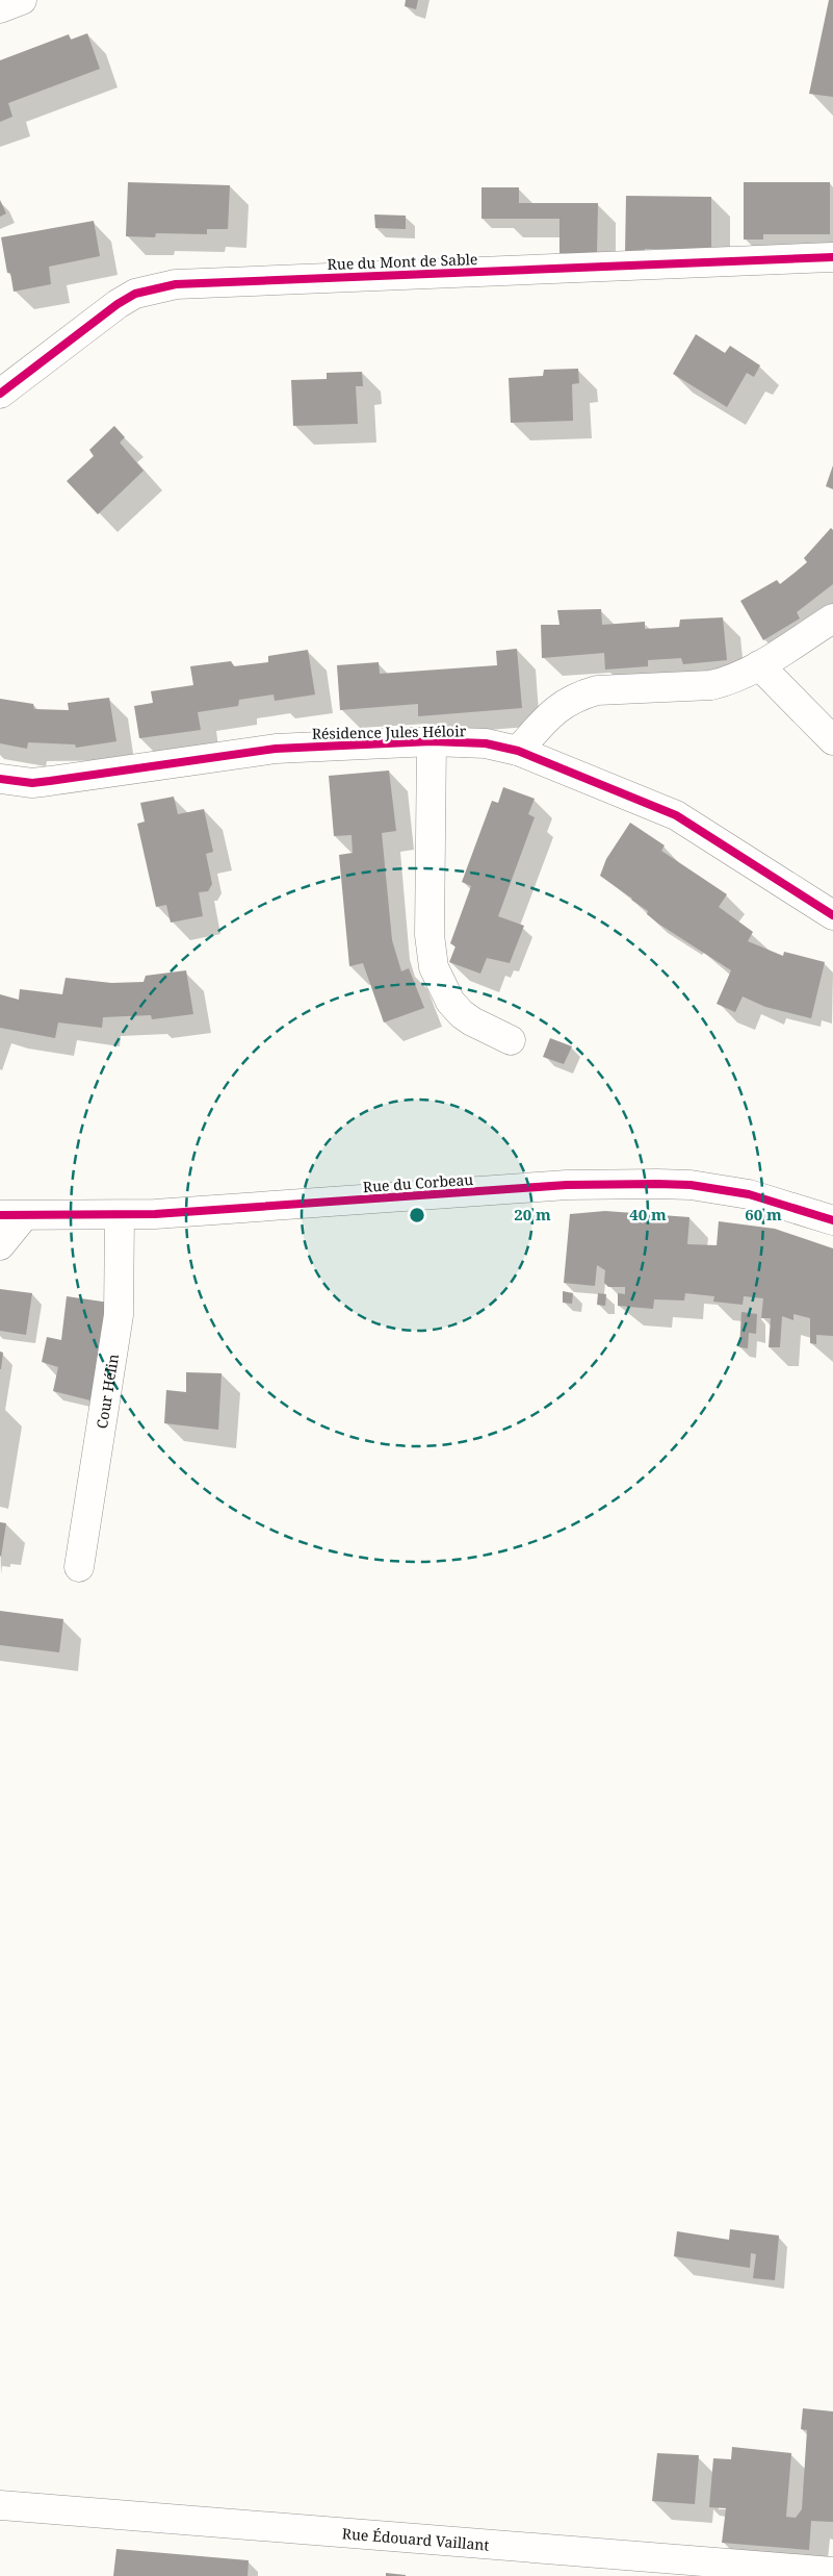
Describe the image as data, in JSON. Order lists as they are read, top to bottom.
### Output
{
  "streets": {
    "street": [
      "Rue du Mont de Sable",
      "Résidence Jules Héloir",
      "Rue du Corbeau",
      "Cour Hélin",
      "Rue Édouard Vaillant"
    ]
  },
  "crossings": [
    ["Rue du Corbeau", "Cour Hélin"]
  ],
  "rings": ["20 m", "40 m", "60 m"]
}
